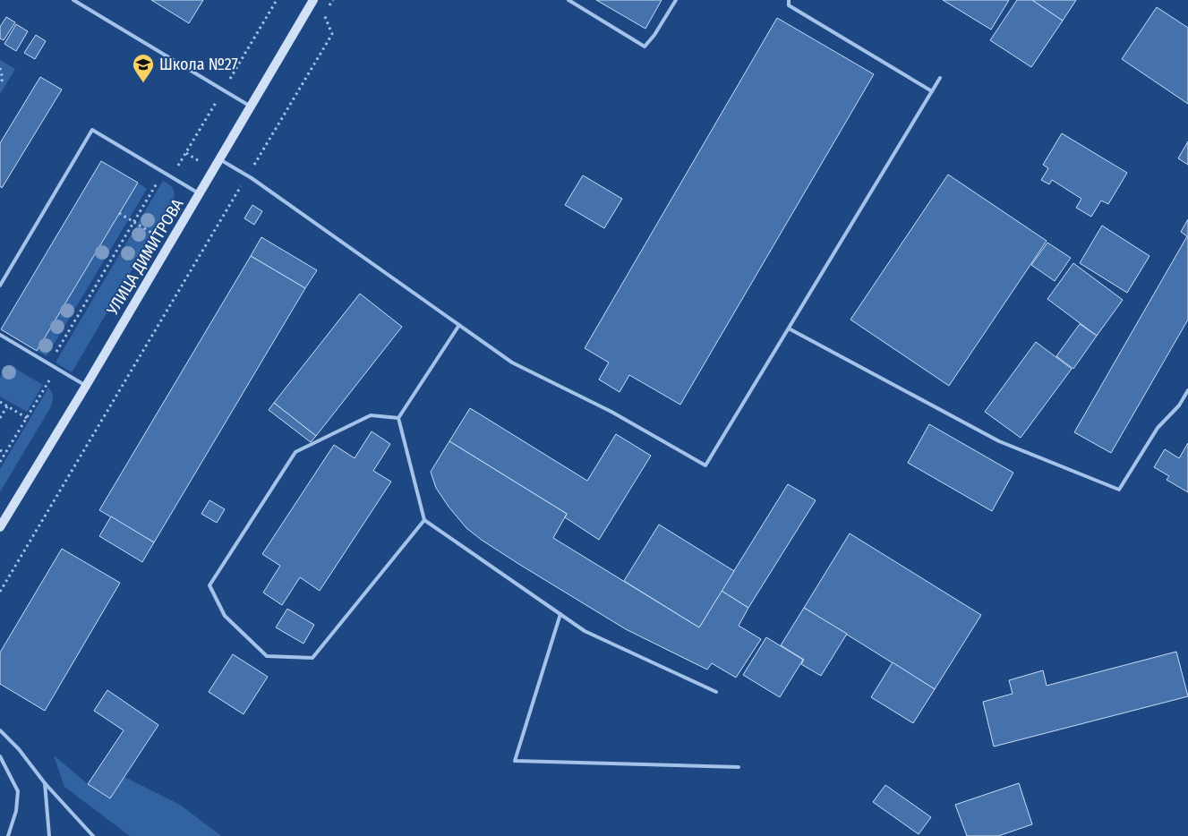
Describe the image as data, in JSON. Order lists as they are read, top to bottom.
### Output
{
  "streets": {
    "main road": ["УЛИЦА ДИМИТРОВА"]
  },
  "places": {
    "school or university": ["Школа №27"]
  }
}
